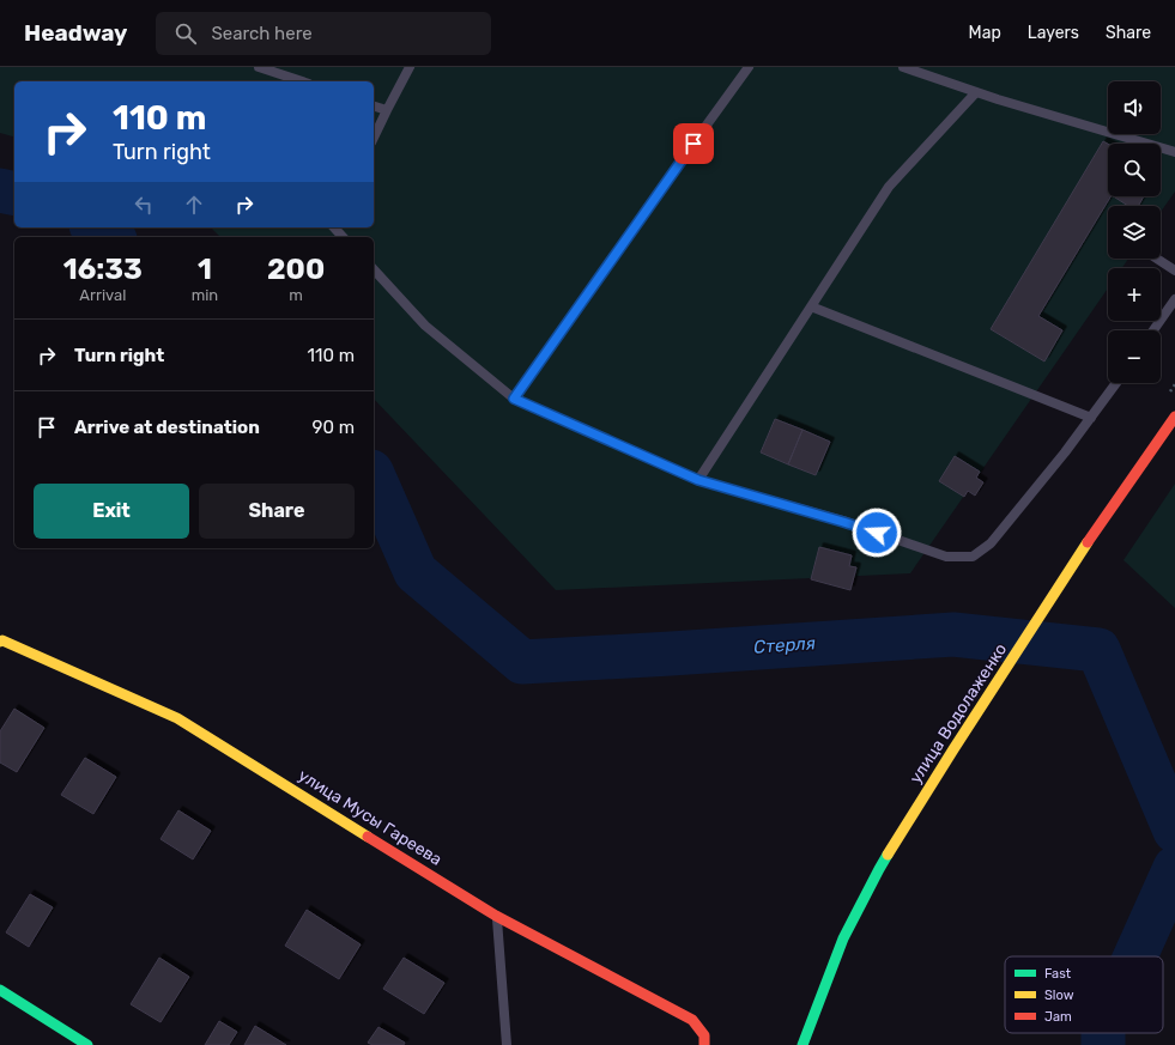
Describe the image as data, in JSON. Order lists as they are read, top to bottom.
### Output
{
  "streets": {
    "street": ["улица Водолаженко", "улица Мусы Гареева"]
  },
  "water": ["Стерля"],
  "legend": ["Fast", "Slow", "Jam"],
  "page": {
    "header": "Headway",
    "search": "Search here",
    "nav": ["Map", "Layers", "Share"],
    "map_buttons": ["+", "−"],
    "turn": ["110 m", "Turn right"],
    "eta": [
      "16:33",
      "Arrival",
      "1",
      "min",
      "200",
      "m"
    ],
    "list": [
      {
        "name": "Turn right",
        "value": "110 m"
      },
      {
        "name": "Arrive at destination",
        "value": "90 m"
      }
    ],
    "buttons": ["Exit", "Share"]
  }
}
